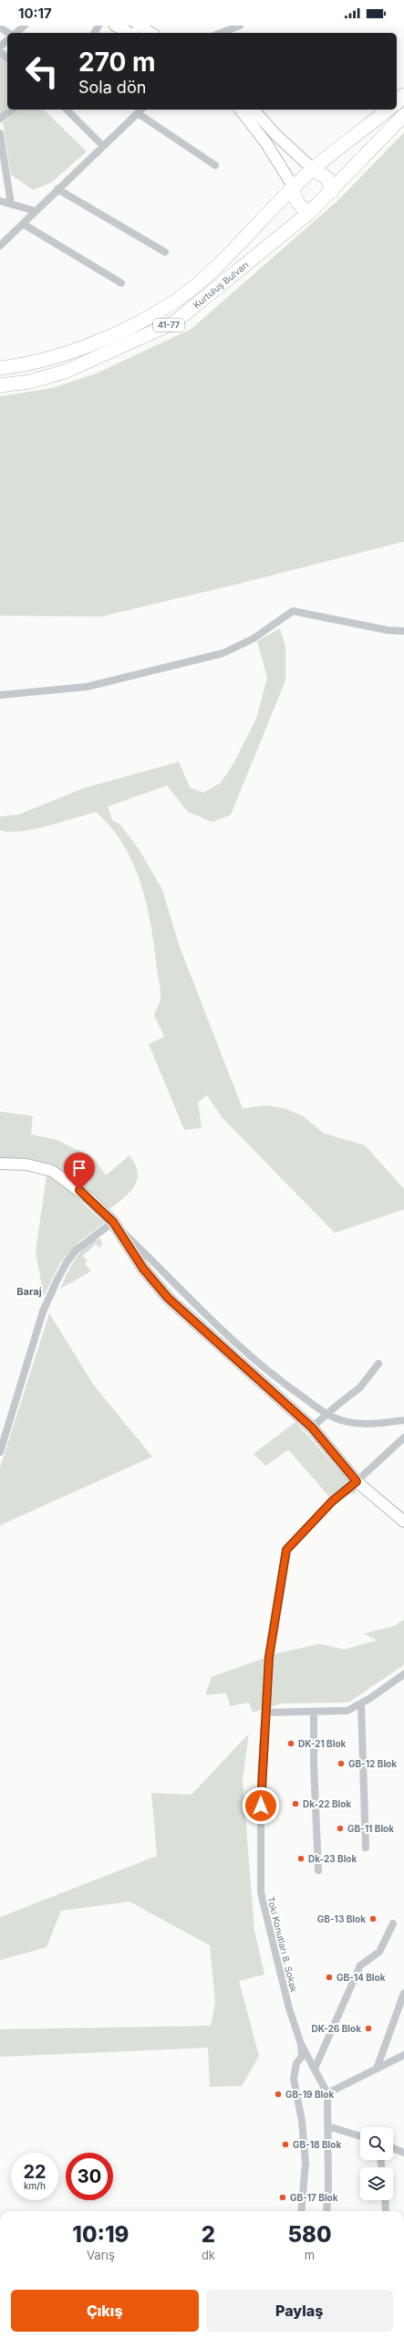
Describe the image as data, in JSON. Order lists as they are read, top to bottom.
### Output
{
  "streets": {
    "highway": ["Kurtuluş Bulvarı", "41-77"],
    "street": ["Toki Konutları 8. Sokak"]
  },
  "districts": ["Baraj"],
  "places": [
    "DK-21 Blok",
    "GB-12 Blok",
    "Dk-22 Blok",
    "GB-11 Blok",
    "Dk-23 Blok",
    "GB-13 Blok",
    "GB-14 Blok",
    "DK-26 Blok",
    "GB-19 Blok",
    "GB-18 Blok",
    "GB-17 Blok"
  ],
  "page": {
    "status": "10:17",
    "turn": ["270 m", "Sola dön"],
    "speed": "22 km/h",
    "limit": "30",
    "eta": [
      "10:19",
      "Varış",
      "2",
      "dk",
      "580",
      "m"
    ],
    "buttons": ["Çıkış", "Paylaş"]
  }
}
